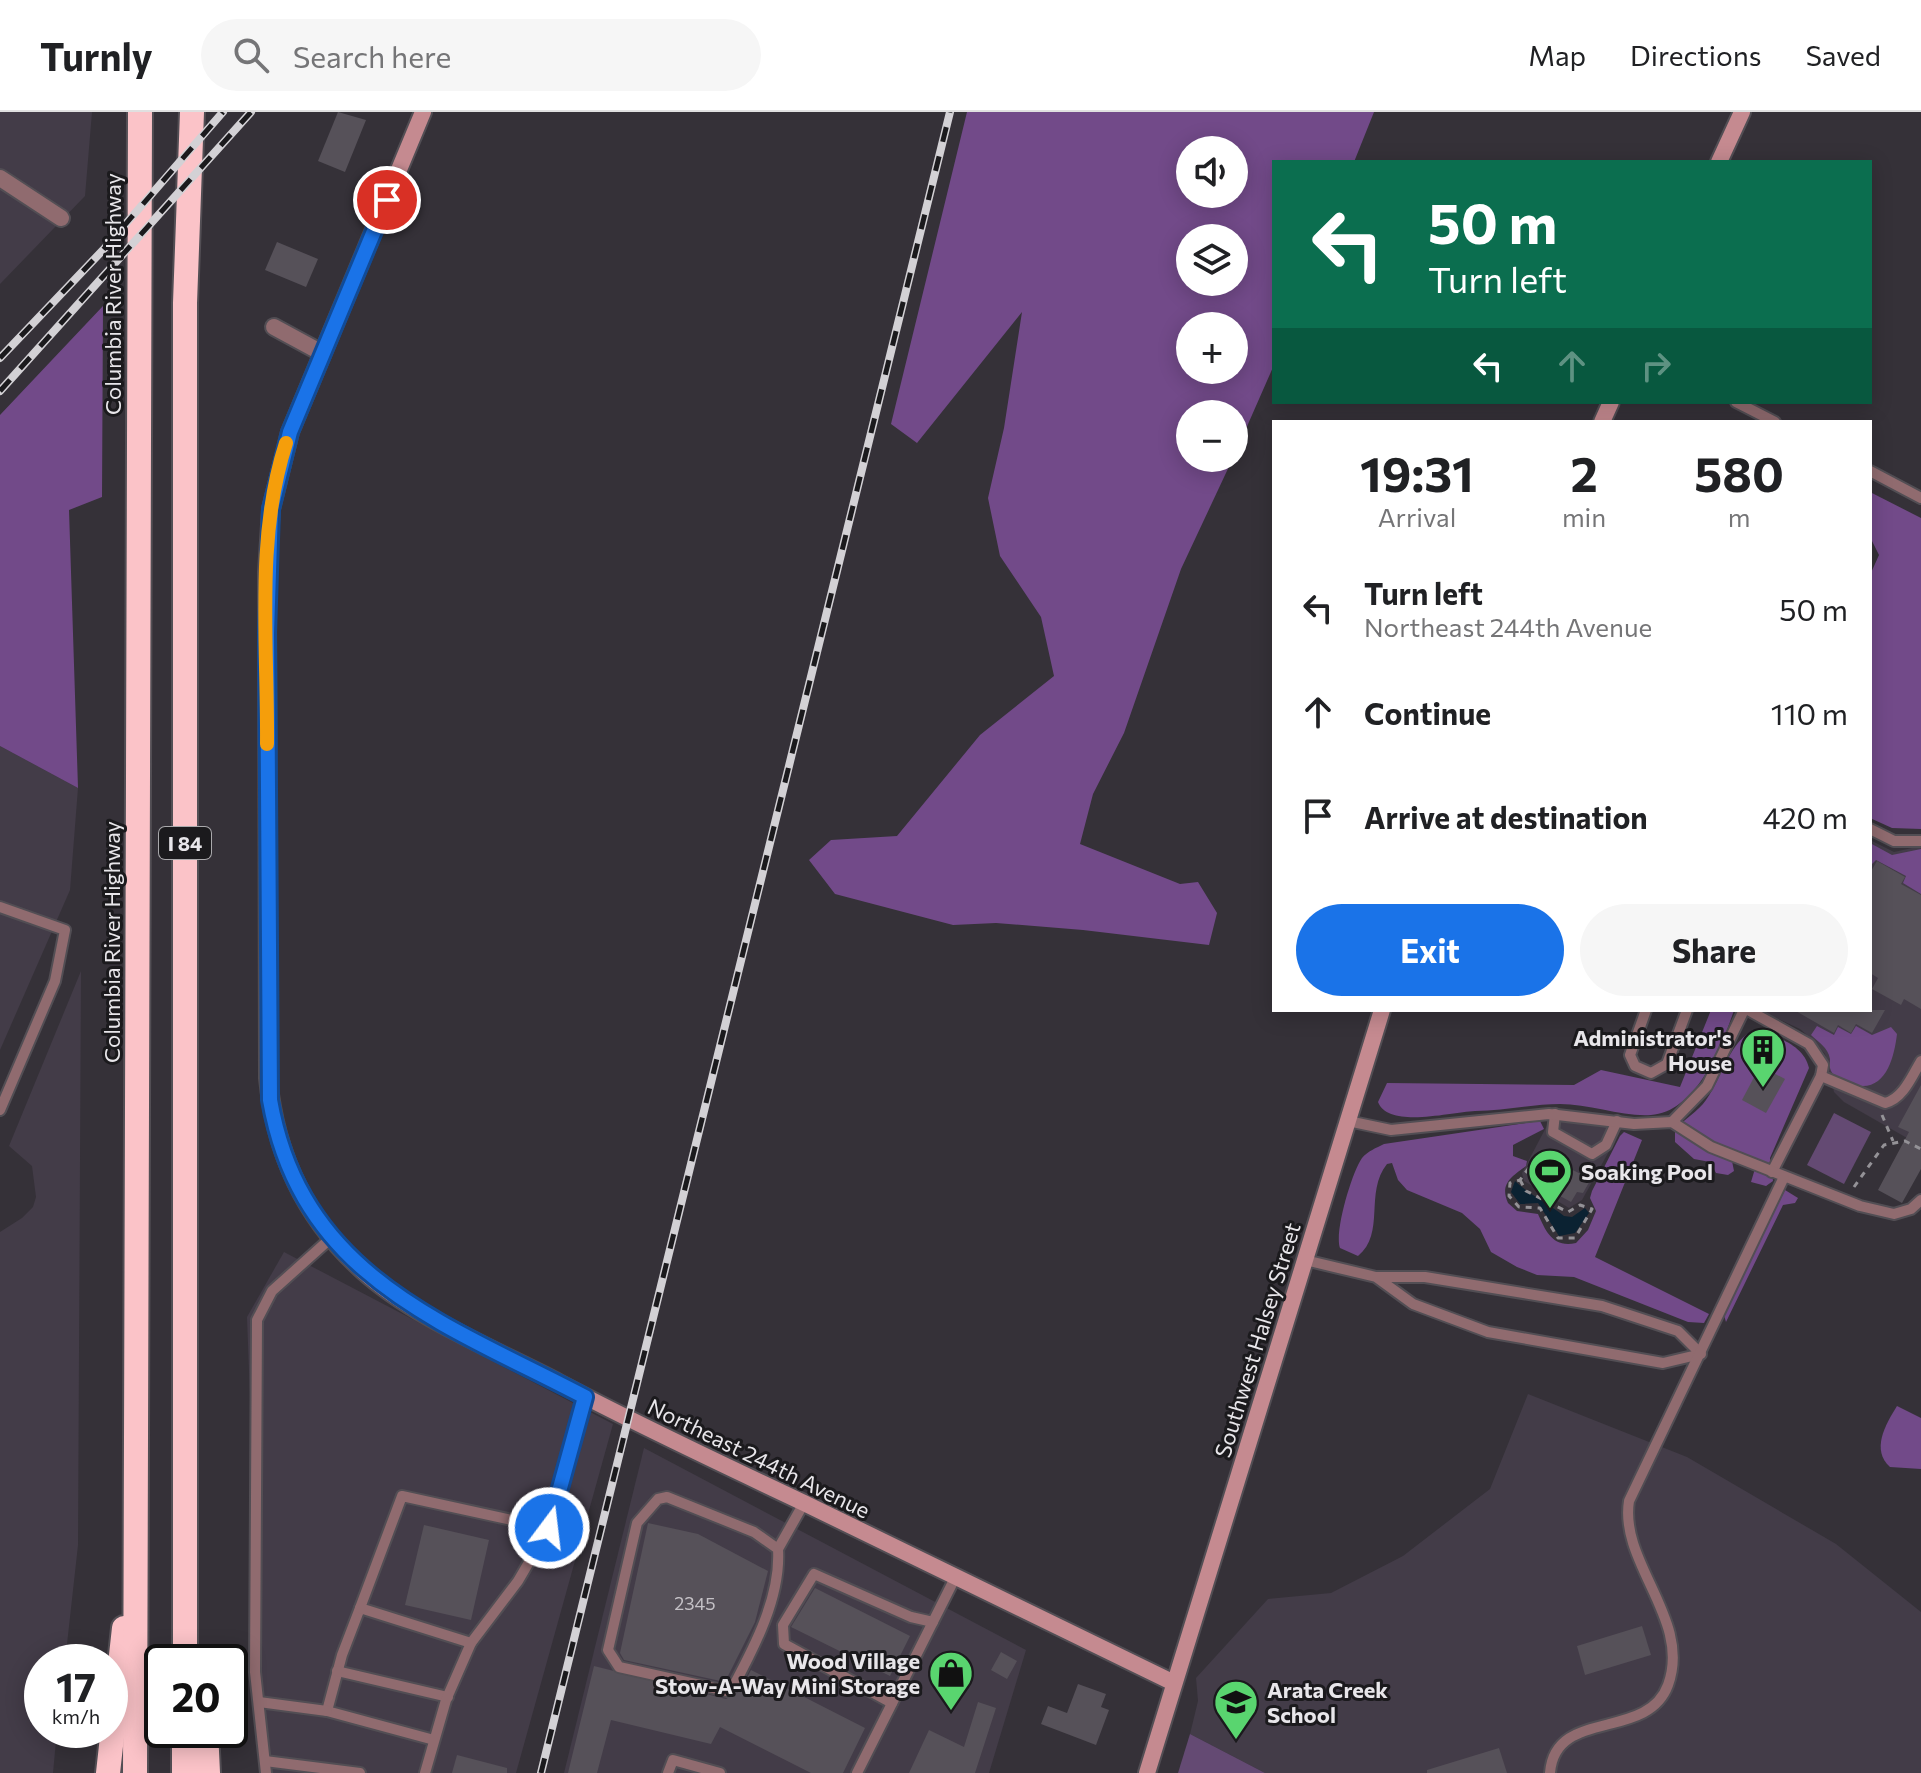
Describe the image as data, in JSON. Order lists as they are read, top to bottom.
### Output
{
  "streets": {
    "highway": ["Columbia River Highway", "I 84"],
    "street": ["Southwest Halsey Street", "Northeast 244th Avenue"]
  },
  "crossings": [
    ["Southwest Halsey Street", "Northeast 244th Avenue"]
  ],
  "places": {
    "building": ["Administrator's House"],
    "sports": ["Soaking Pool"],
    "shop": ["Wood Village Stow-A-Way Mini Storage"],
    "school or university": ["Arata Creek School"]
  },
  "house_numbers": ["2345"],
  "page": {
    "header": "Turnly",
    "search": "Search here",
    "nav": ["Map", "Directions", "Saved"],
    "map_buttons": ["+", "−"],
    "turn": ["50 m", "Turn left"],
    "eta": [
      "19:31",
      "Arrival",
      "2",
      "min",
      "580",
      "m"
    ],
    "list": [
      {
        "name": "Turn left",
        "note": "Northeast 244th Avenue",
        "value": "50 m"
      },
      {
        "name": "Continue",
        "value": "110 m"
      },
      {
        "name": "Arrive at destination",
        "value": "420 m"
      }
    ],
    "buttons": ["Exit", "Share"],
    "speed": "17 km/h",
    "limit": "20"
  }
}
